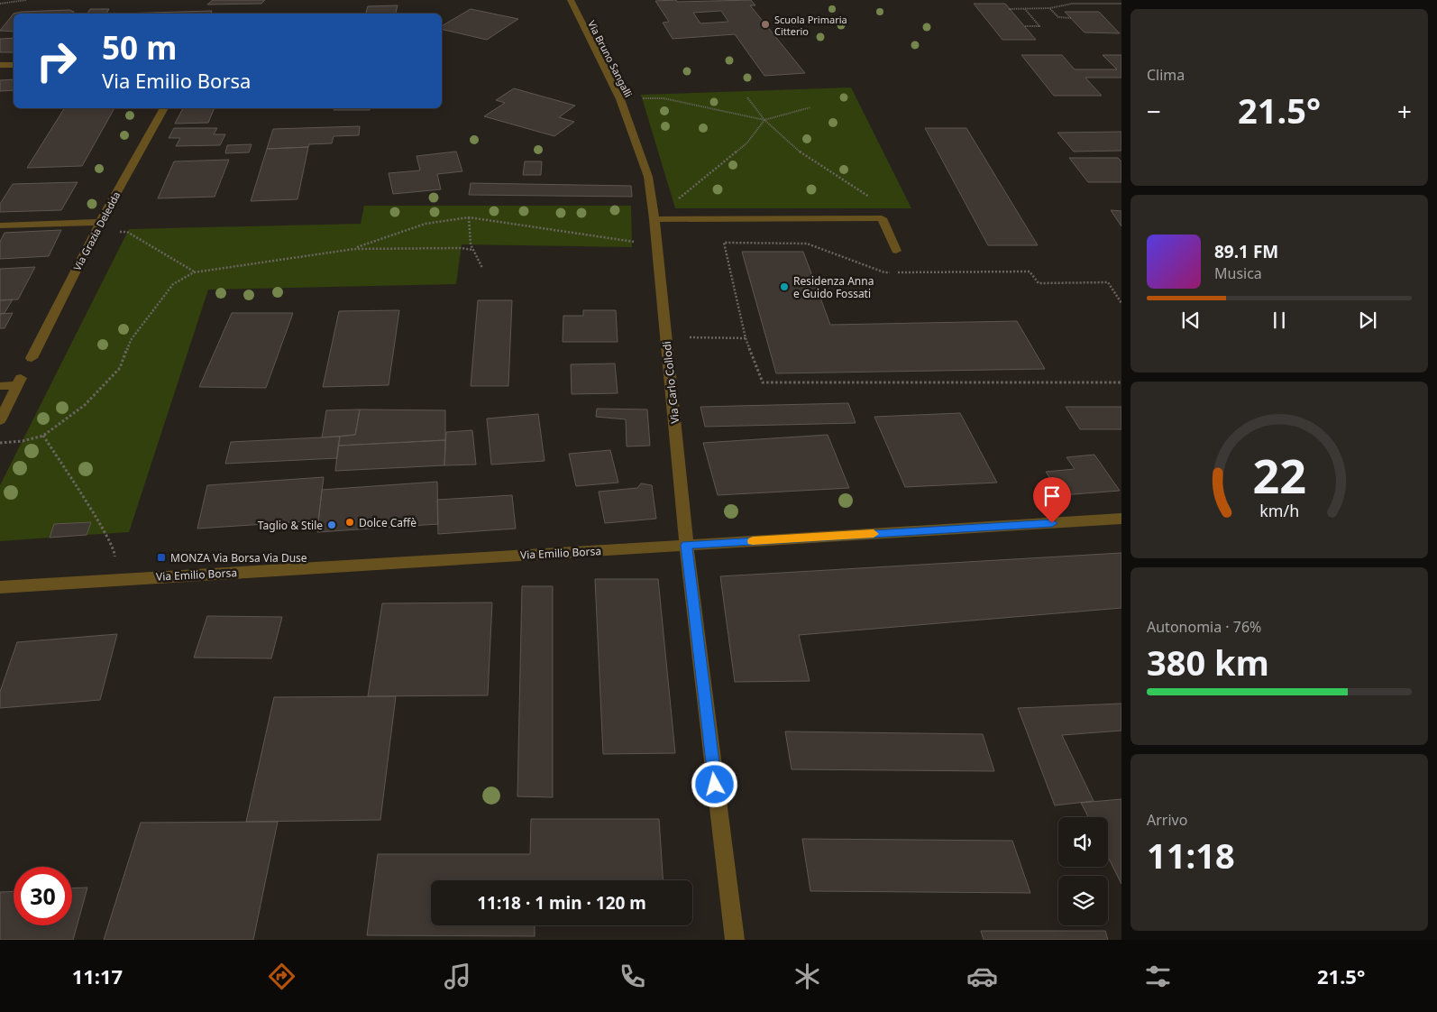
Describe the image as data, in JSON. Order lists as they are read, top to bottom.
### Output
{
  "streets": {
    "street": [
      "Via Bruno Sangalli",
      "Via Grazia Deledda",
      "Via Carlo Collodi",
      "Via Emilio Borsa"
    ]
  },
  "crossings": [
    ["Via Bruno Sangalli", "Via Carlo Collodi"],
    ["Via Carlo Collodi", "Via Emilio Borsa"]
  ],
  "places": {
    "other": [
      "Scuola Primaria Citterio",
      "Residenza Anna e Guido Fossati",
      "Dolce Caffè",
      "Taglio & Stile"
    ],
    "transit": ["MONZA Via Borsa Via Duse"]
  },
  "page": {
    "tile": [
      "Clima",
      ["Autonomia · 76%", "380 km"],
      ["Arrivo", "11:18"]
    ],
    "turn": ["50 m", "Via Emilio Borsa"],
    "heat": ["−", "21.5°", "+"],
    "song": ["89.1 FM", "Musica"],
    "limit": "30",
    "trip": "11:18 · 1 min · 120 m",
    "tabs": ["11:17", "21.5°"],
    "gauge": ["22", "km/h"]
  }
}
